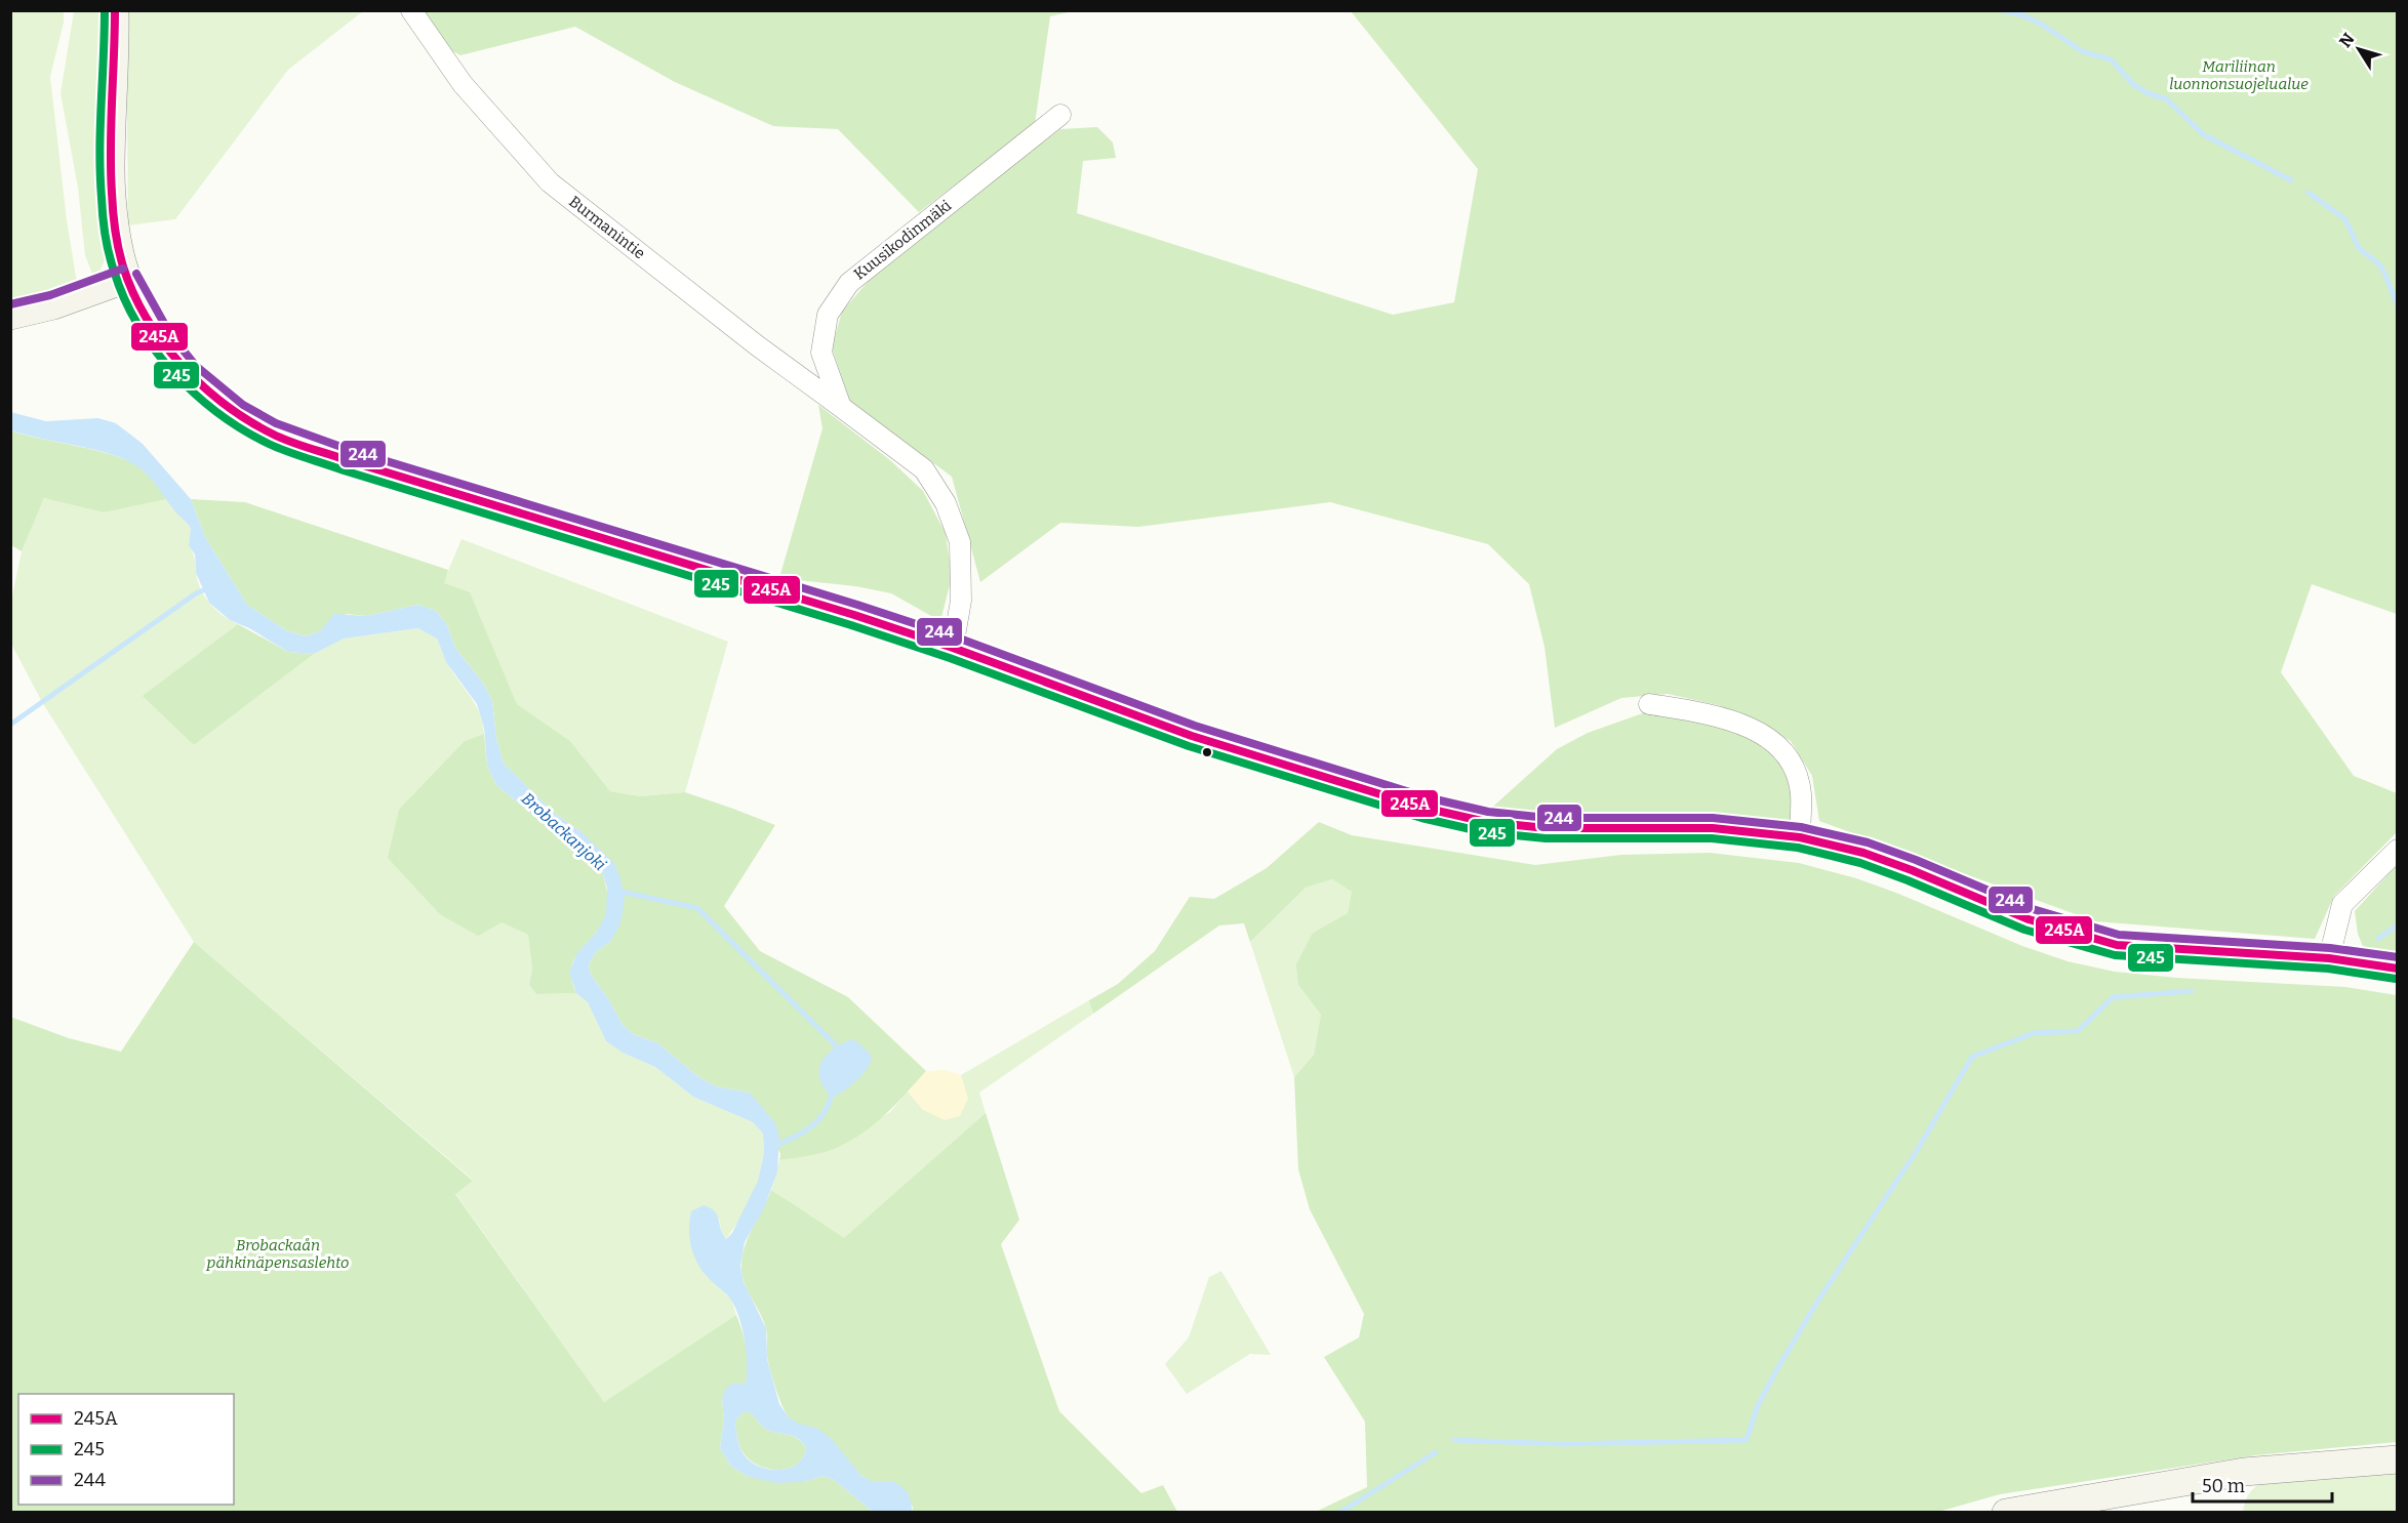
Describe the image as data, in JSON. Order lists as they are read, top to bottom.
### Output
{
  "streets": {
    "street": ["Burmanintie", "Kuusikodinmäki"]
  },
  "crossings": [
    ["Burmanintie", "Kuusikodinmäki"]
  ],
  "water": ["Brobackanjoki"],
  "parks": ["Mariliinan luonnonsuojelualue", "Brobackaån pähkinäpensaslehto"],
  "lines": ["transit line 245A", "transit line 245", "transit line 244"],
  "legend": ["245A", "245", "244"],
  "scale_bar": "50 m",
  "north": "top left"
}
